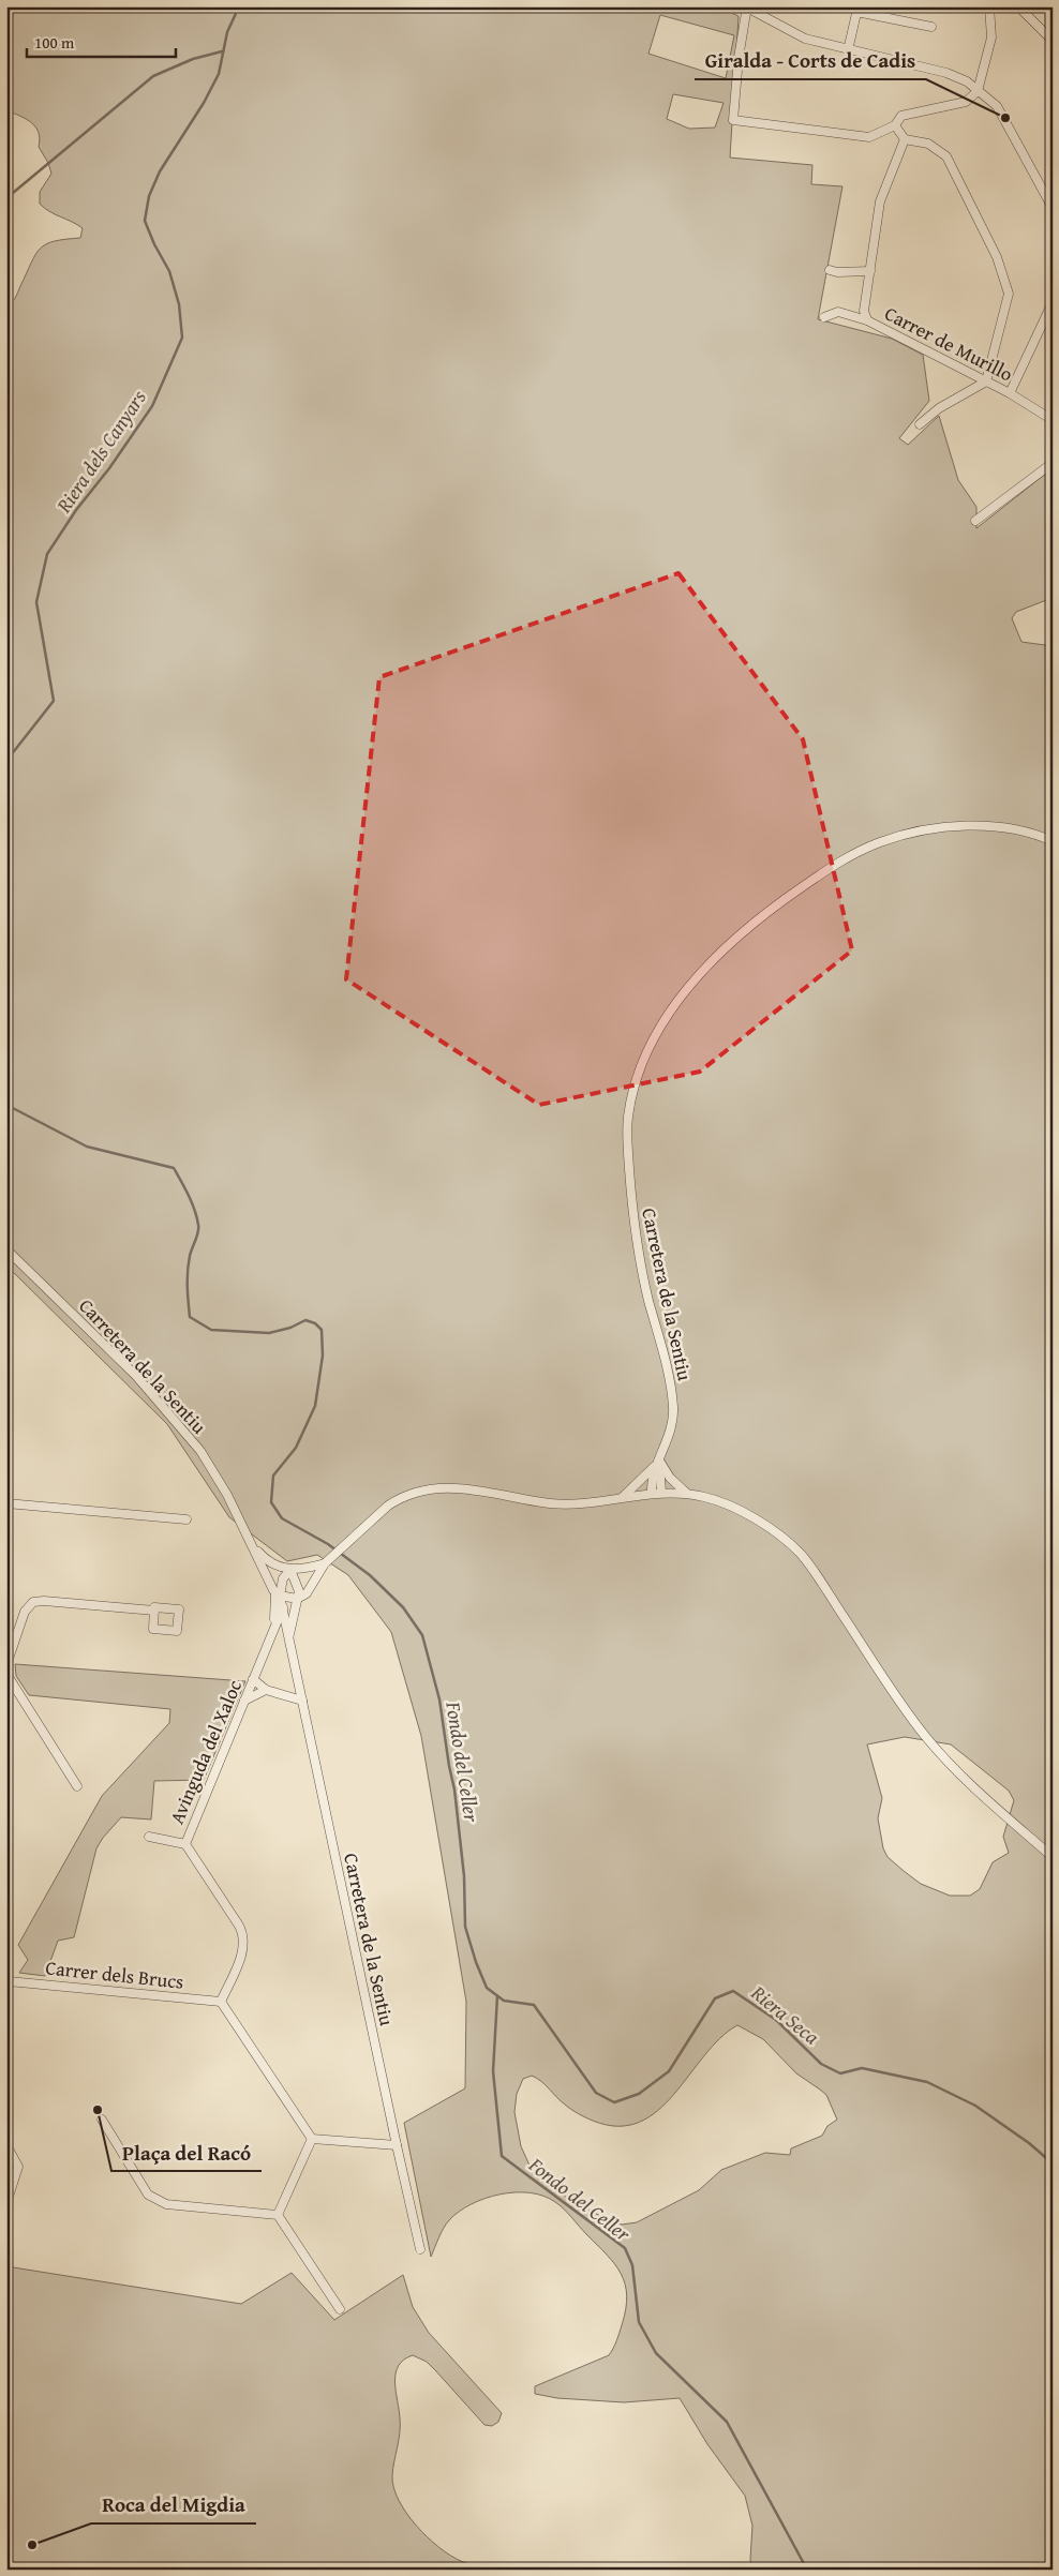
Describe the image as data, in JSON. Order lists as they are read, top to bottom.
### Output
{
  "streets": {
    "street": [
      "Carrer de Murillo",
      "Carretera de la Sentiu",
      "Avinguda del Xaloc",
      "Carrer dels Brucs"
    ]
  },
  "crossings": [
    ["Carretera de la Sentiu", "Avinguda del Xaloc"],
    ["Avinguda del Xaloc", "Carrer dels Brucs"]
  ],
  "water": ["Riera dels Canyars", "Fondo del Celler", "Riera Seca"],
  "places": ["Giralda - Corts de Cadis", "Plaça del Racó", "Roca del Migdia"],
  "scale_bar": "100 m"
}
